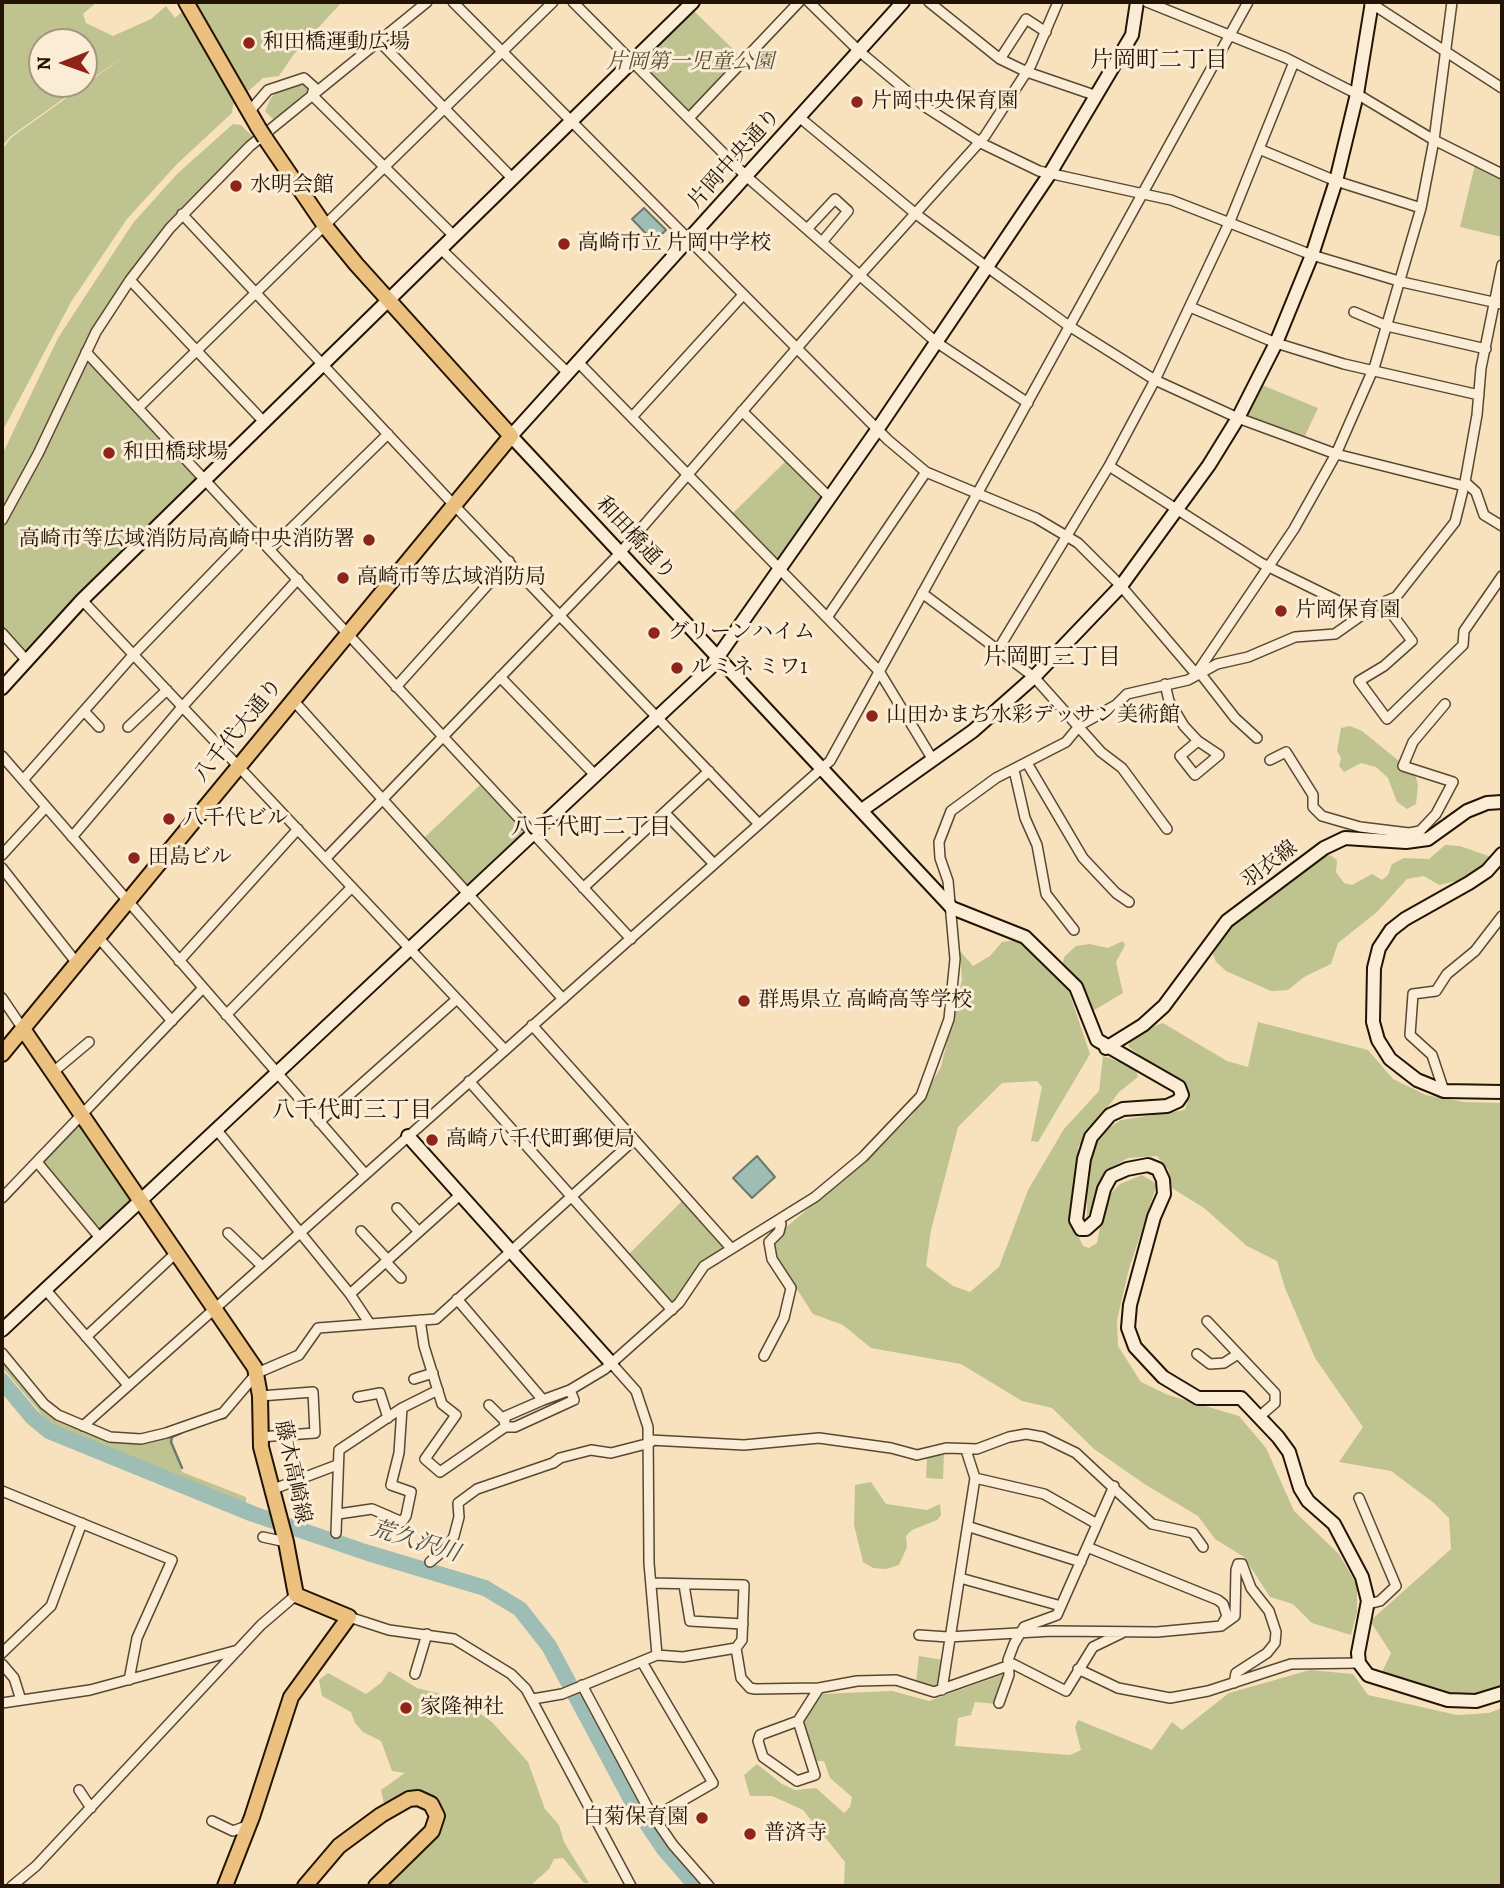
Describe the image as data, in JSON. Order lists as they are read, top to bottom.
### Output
{
  "streets": {
    "main road": ["和田橋通り", "八千代大通り", "藤木高崎線"],
    "street": ["片岡中央通り", "羽衣線"]
  },
  "crossings": [
    ["片岡中央通り", "和田橋通り"],
    ["片岡中央通り", "八千代大通り"],
    ["和田橋通り", "八千代大通り"],
    ["和田橋通り", "羽衣線"],
    ["八千代大通り", "藤木高崎線"]
  ],
  "districts": [
    "片岡町二丁目",
    "片岡町三丁目",
    "八千代町二丁目",
    "八千代町三丁目"
  ],
  "water": ["荒久沢川"],
  "parks": ["片岡第一児童公園"],
  "places": [
    "和田橋運動広場",
    "片岡中央保育園",
    "水明会館",
    "高崎市立 片岡中学校",
    "和田橋球場",
    "高崎市等広域消防局高崎中央消防署",
    "高崎市等広域消防局",
    "片岡保育園",
    "グリーンハイム",
    "ルミネ ミワ1",
    "山田かまち水彩デッサン美術館",
    "八千代ビル",
    "田島ビル",
    "群馬県立 高崎高等学校",
    "高崎八千代町郵便局",
    "家隆神社",
    "白菊保育園",
    "普済寺"
  ],
  "north": "left"
}
